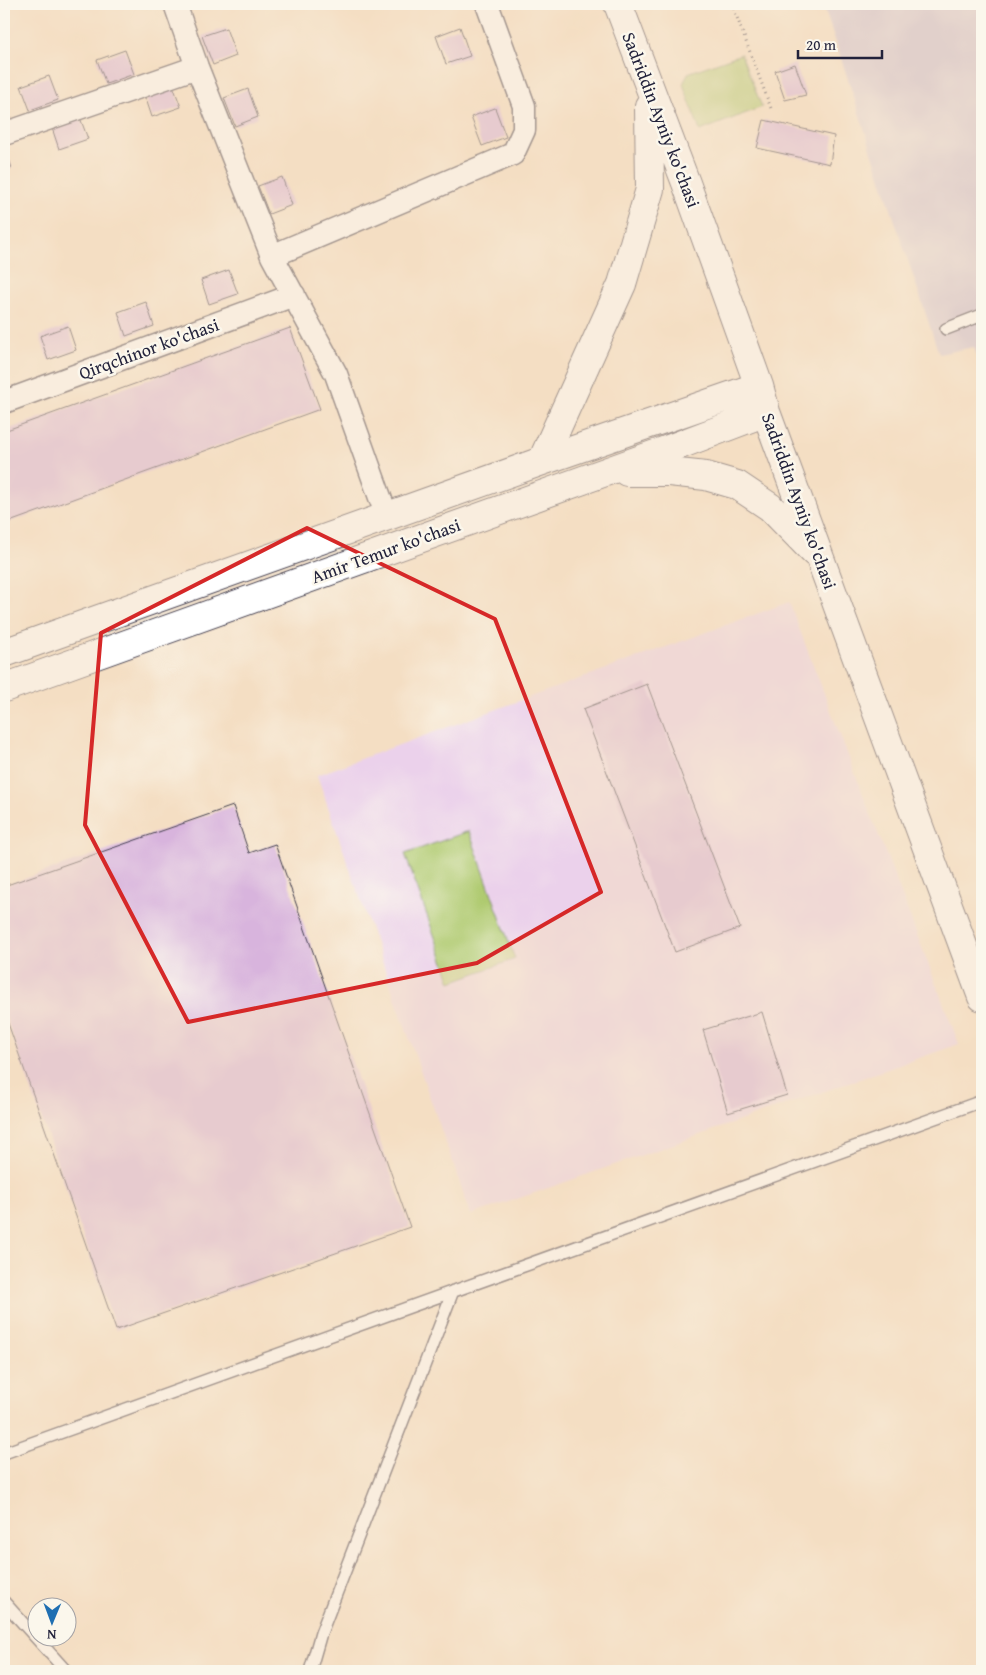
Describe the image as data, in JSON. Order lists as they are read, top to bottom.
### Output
{
  "streets": {
    "street": ["Sadriddin Ayniy ko'chasi", "Qirqchinor ko'chasi", "Amir Temur ko'chasi"]
  },
  "crossings": [
    ["Sadriddin Ayniy ko'chasi", "Amir Temur ko'chasi"]
  ],
  "scale_bar": "20 m",
  "north": "bottom"
}
